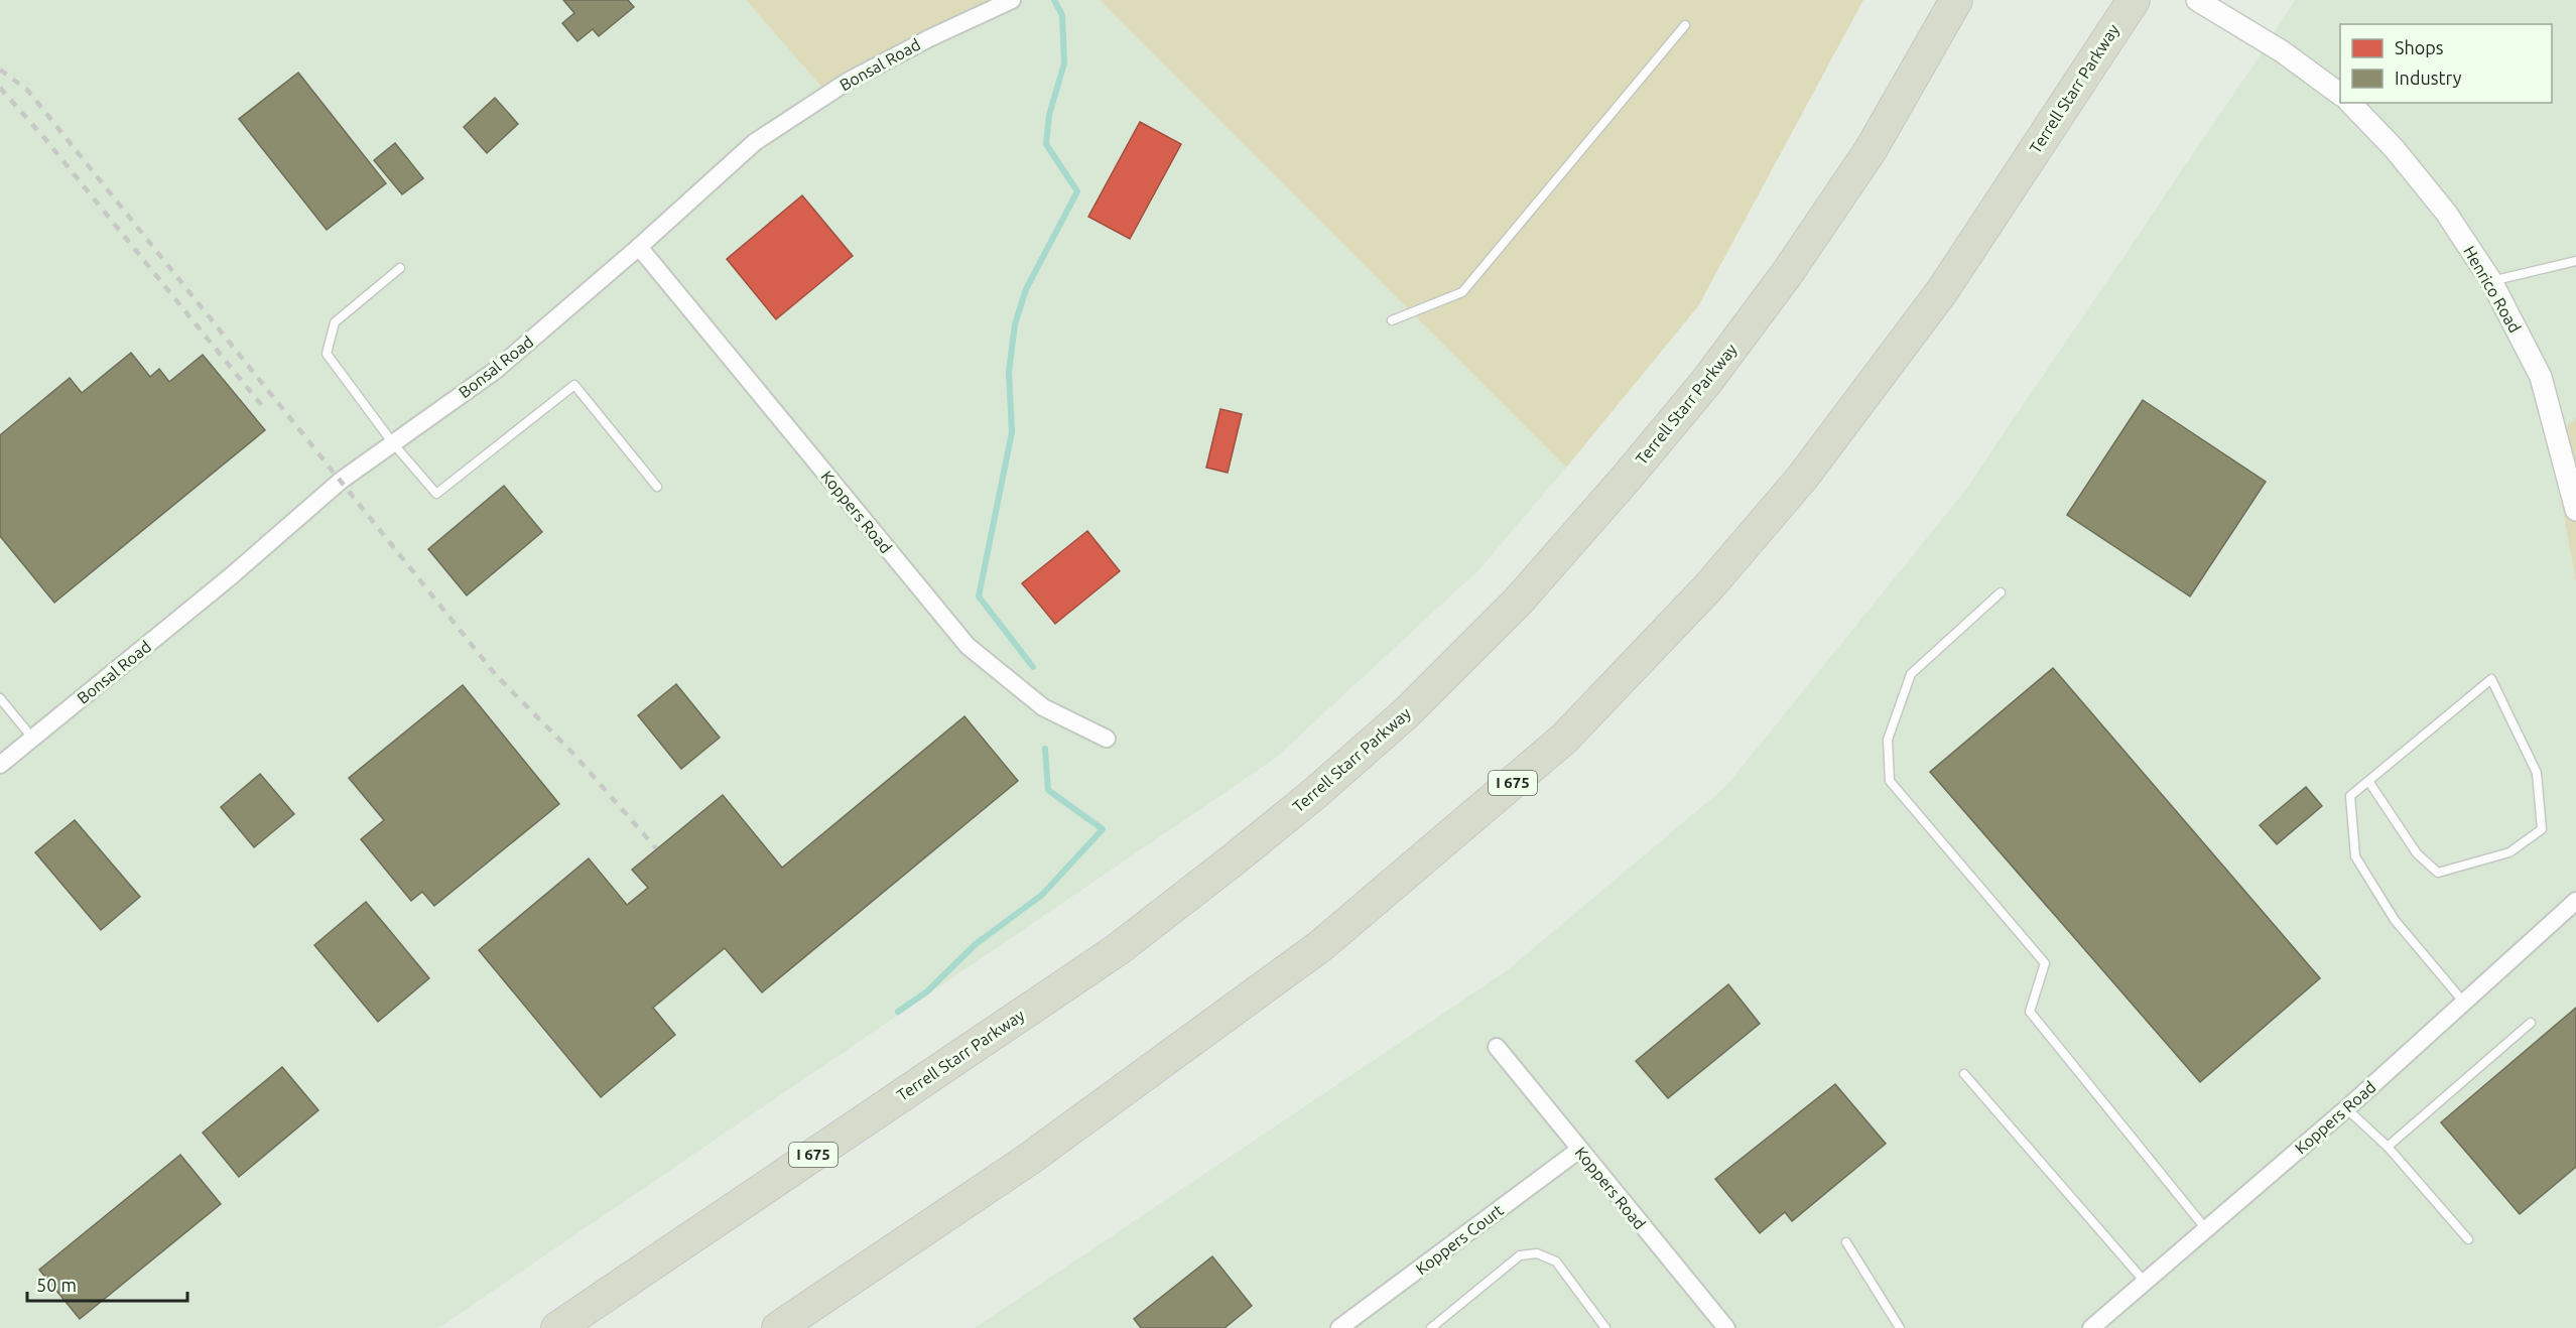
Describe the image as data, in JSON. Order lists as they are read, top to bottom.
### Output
{
  "streets": {
    "highway": ["Terrell Starr Parkway", "I 675"],
    "street": [
      "Bonsal Road",
      "Henrico Road",
      "Koppers Road",
      "Koppers Court"
    ]
  },
  "crossings": [
    ["Bonsal Road", "Koppers Road"],
    ["Koppers Road", "Koppers Court"]
  ],
  "legend": ["Shops", "Industry"],
  "scale_bar": "50 m"
}
